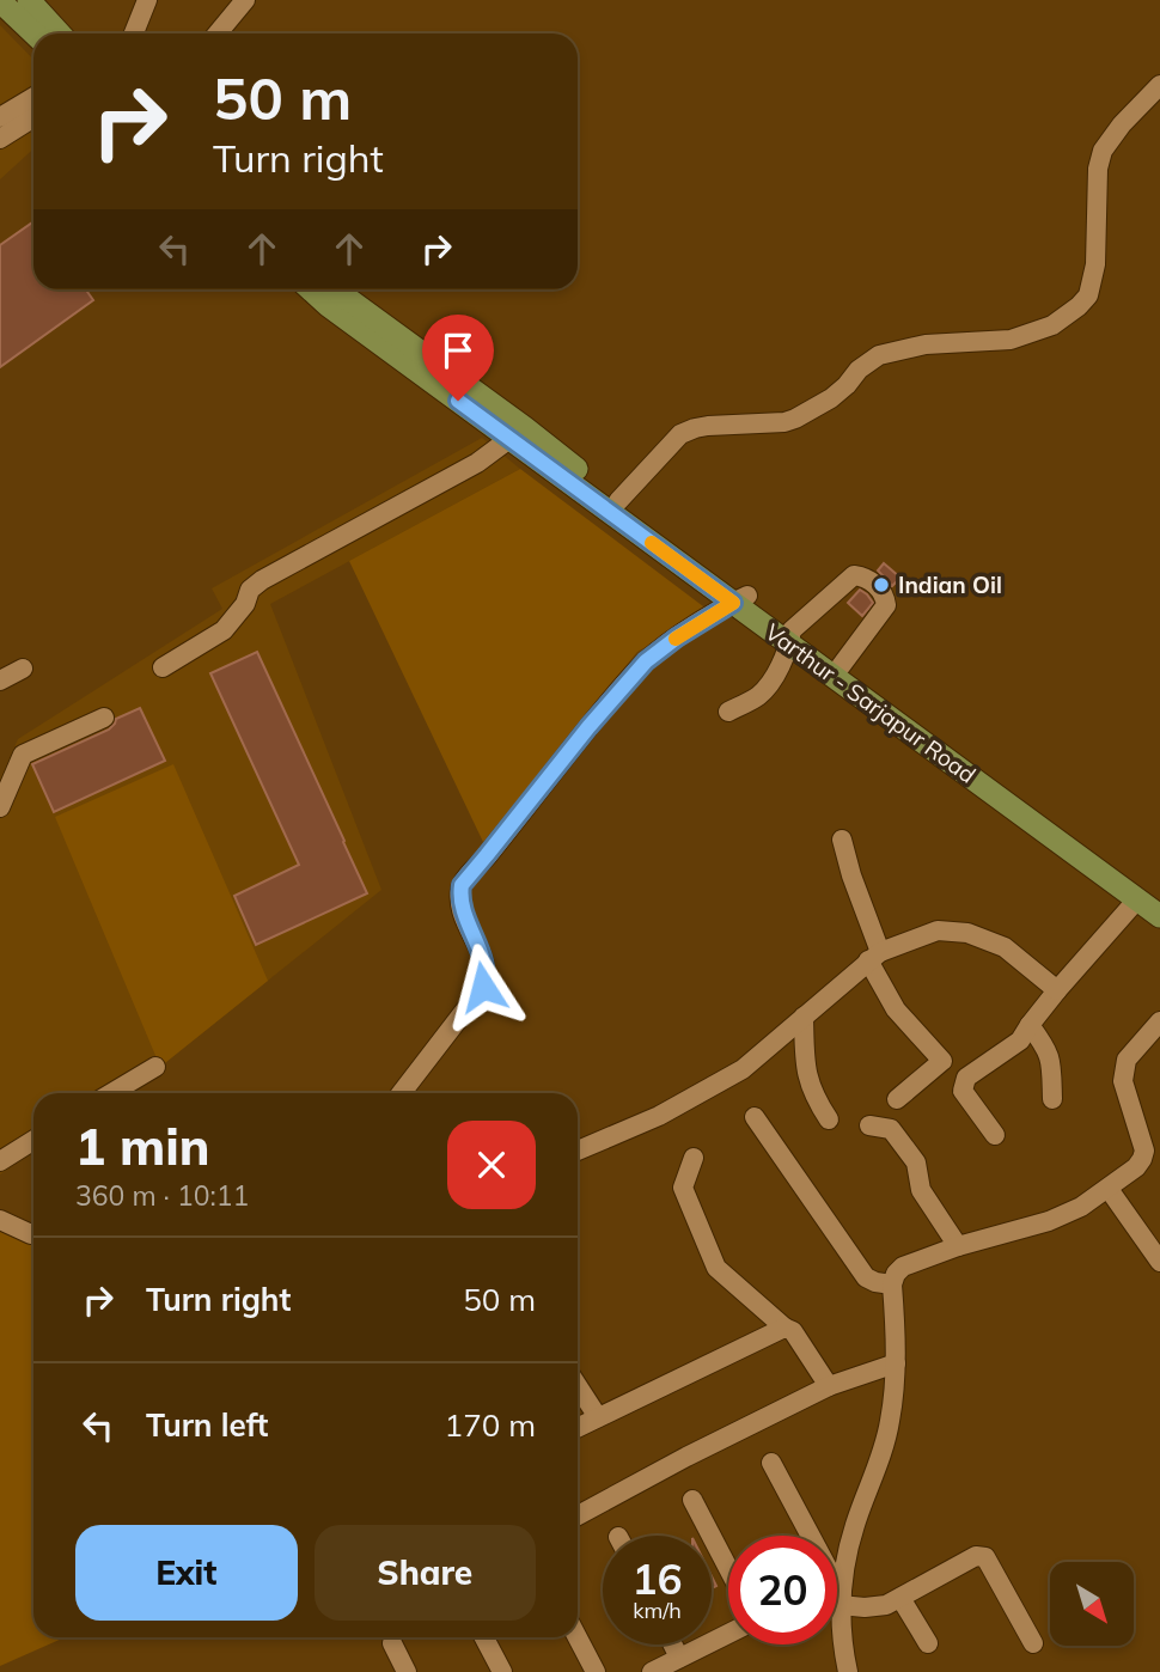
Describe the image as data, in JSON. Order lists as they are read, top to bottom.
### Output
{
  "streets": {
    "main road": ["Varthur - Sarjapur Road"]
  },
  "places": ["Indian Oil"],
  "north": "bottom right",
  "page": {
    "turn": ["50 m", "Turn right"],
    "heading": ["1 min", "360 m · 10:11"],
    "list": [
      {
        "name": "Turn right",
        "value": "50 m"
      },
      {
        "name": "Turn left",
        "value": "170 m"
      }
    ],
    "buttons": ["Exit", "Share"],
    "speed": "16 km/h",
    "limit": "20"
  }
}
